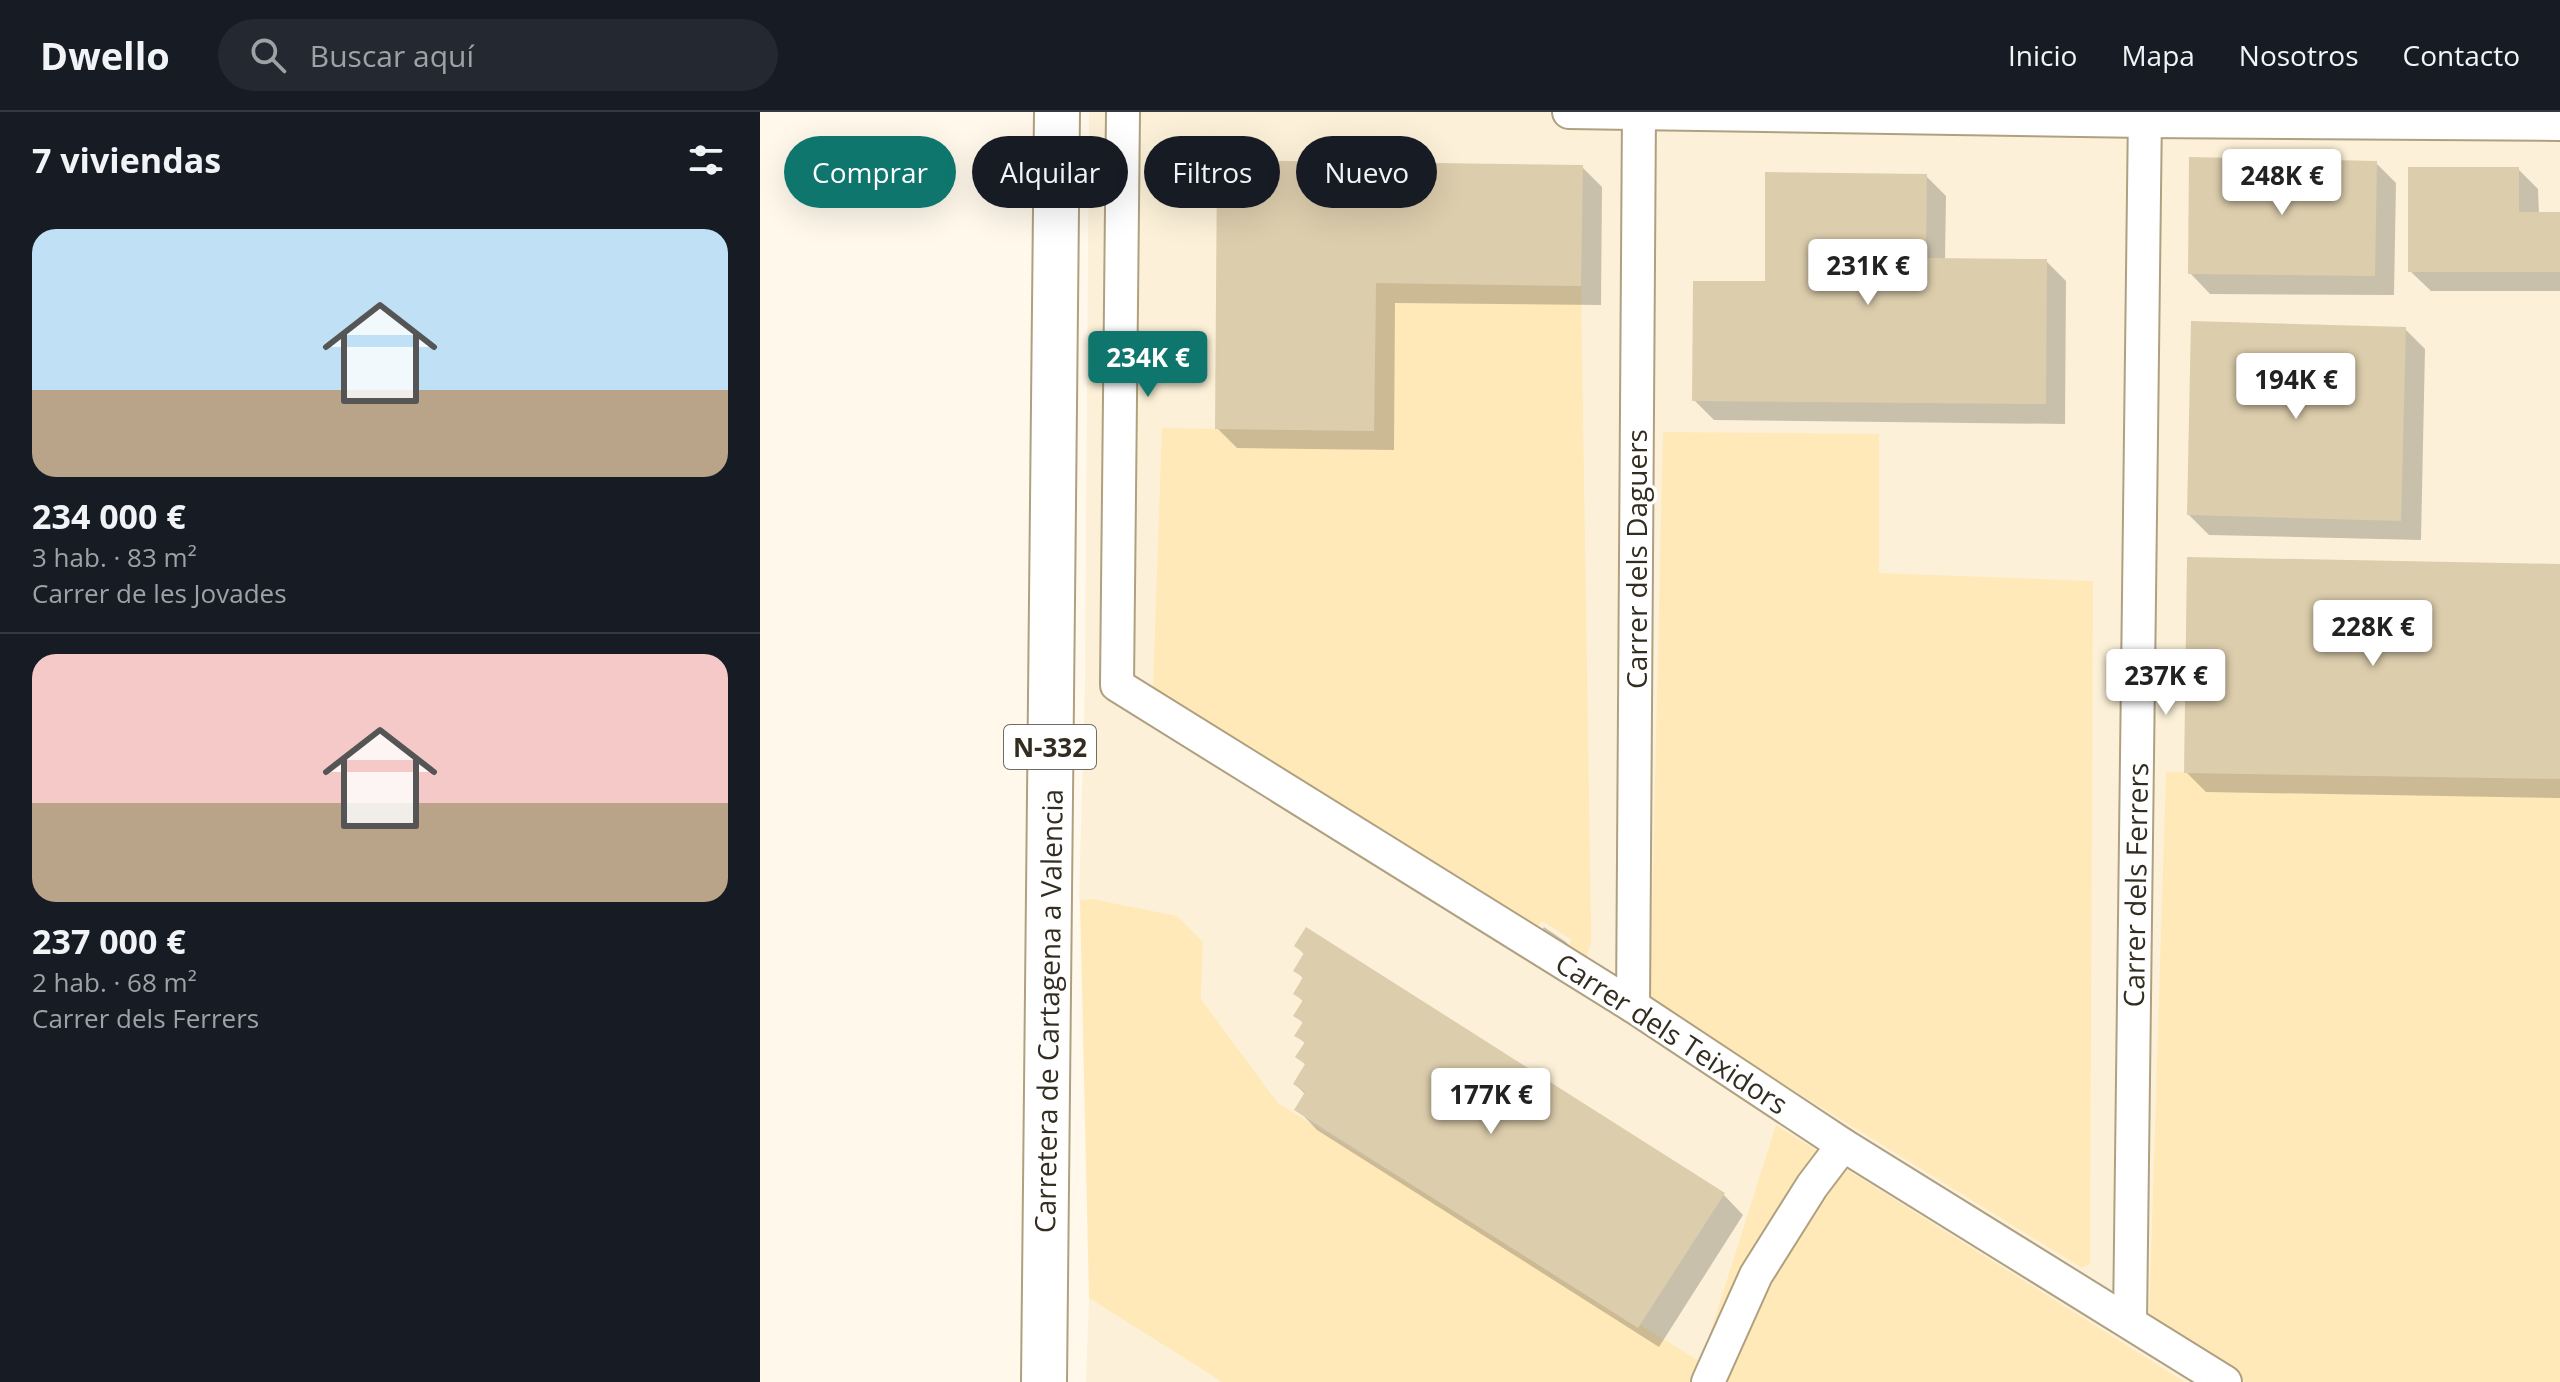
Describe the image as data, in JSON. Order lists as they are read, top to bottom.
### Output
{
  "streets": {
    "highway": ["N-332", "Carretera de Cartagena a Valencia"],
    "street": ["Carrer dels Daguers", "Carrer dels Ferrers", "Carrer dels Teixidors"]
  },
  "crossings": [
    ["Carrer dels Daguers", "Carrer dels Teixidors"],
    ["Carrer dels Ferrers", "Carrer dels Teixidors"]
  ],
  "page": {
    "header": "Dwello",
    "search": "Buscar aquí",
    "nav": [
      "Inicio",
      "Mapa",
      "Nosotros",
      "Contacto"
    ],
    "heading": "7 viviendas",
    "chip": [
      "Comprar",
      "Alquilar",
      "Filtros",
      "Nuevo"
    ],
    "price": [
      "248K €",
      "231K €",
      "234K €",
      "194K €",
      "228K €",
      "237K €",
      "177K €"
    ],
    "list": [
      {
        "name": "234 000 €",
        "note": "3 hab. · 83 m² · Carrer de les Jovades"
      },
      {
        "name": "237 000 €",
        "note": "2 hab. · 68 m² · Carrer dels Ferrers"
      }
    ]
  }
}
